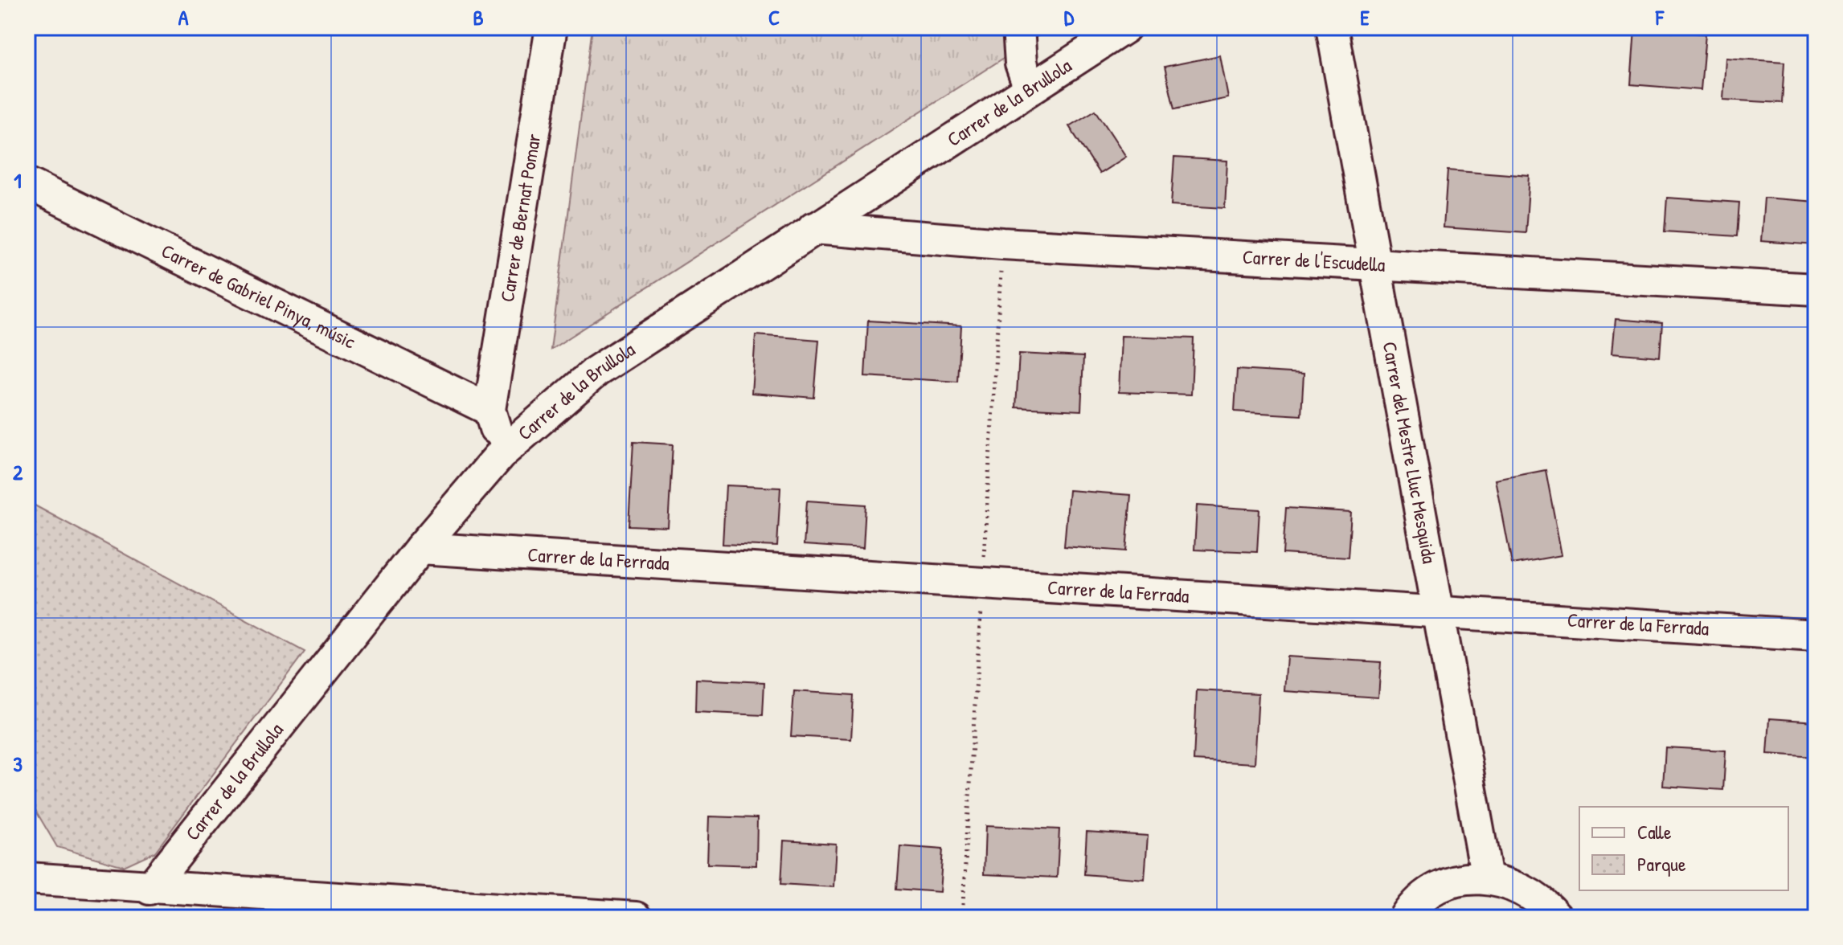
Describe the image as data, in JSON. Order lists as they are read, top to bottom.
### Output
{
  "streets": {
    "street": [
      "Carrer de la Brullola",
      "Carrer de Bernat Pomar",
      "Carrer de l'Escudella",
      "Carrer de Gabriel Pinya, músic",
      "Carrer del Mestre Lluc Mesquida",
      "Carrer de la Ferrada"
    ]
  },
  "crossings": [
    ["Carrer de la Brullola", "Carrer de l'Escudella"],
    ["Carrer de la Brullola", "Carrer de la Ferrada"],
    ["Carrer de Bernat Pomar", "Carrer de Gabriel Pinya, músic"],
    ["Carrer de l'Escudella", "Carrer del Mestre Lluc Mesquida"],
    ["Carrer del Mestre Lluc Mesquida", "Carrer de la Ferrada"]
  ],
  "legend": ["Calle", "Parque"],
  "grid": {
    "columns": [
      "A",
      "B",
      "C",
      "D",
      "E",
      "F"
    ],
    "rows": ["1", "2", "3"]
  }
}
